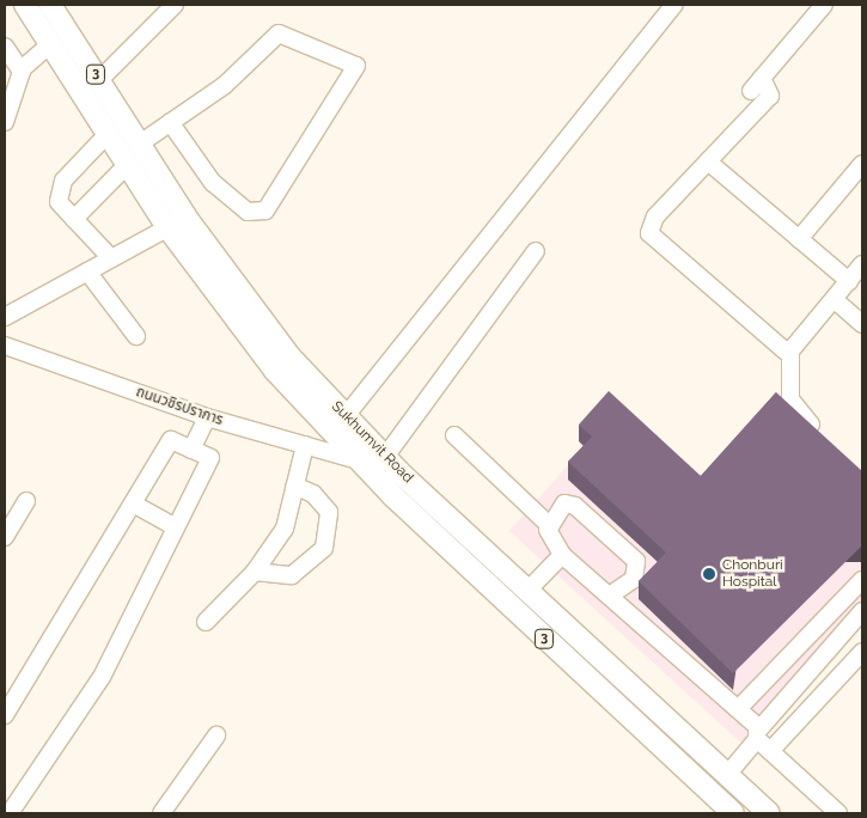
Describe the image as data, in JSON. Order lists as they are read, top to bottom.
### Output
{
  "streets": {
    "main road": ["3", "Sukhumvit Road"],
    "street": ["ถนนวชิรปราการ"]
  },
  "crossings": [
    ["ถนนวชิรปราการ", "Sukhumvit Road"]
  ],
  "places": ["Chonburi Hospital"]
}
